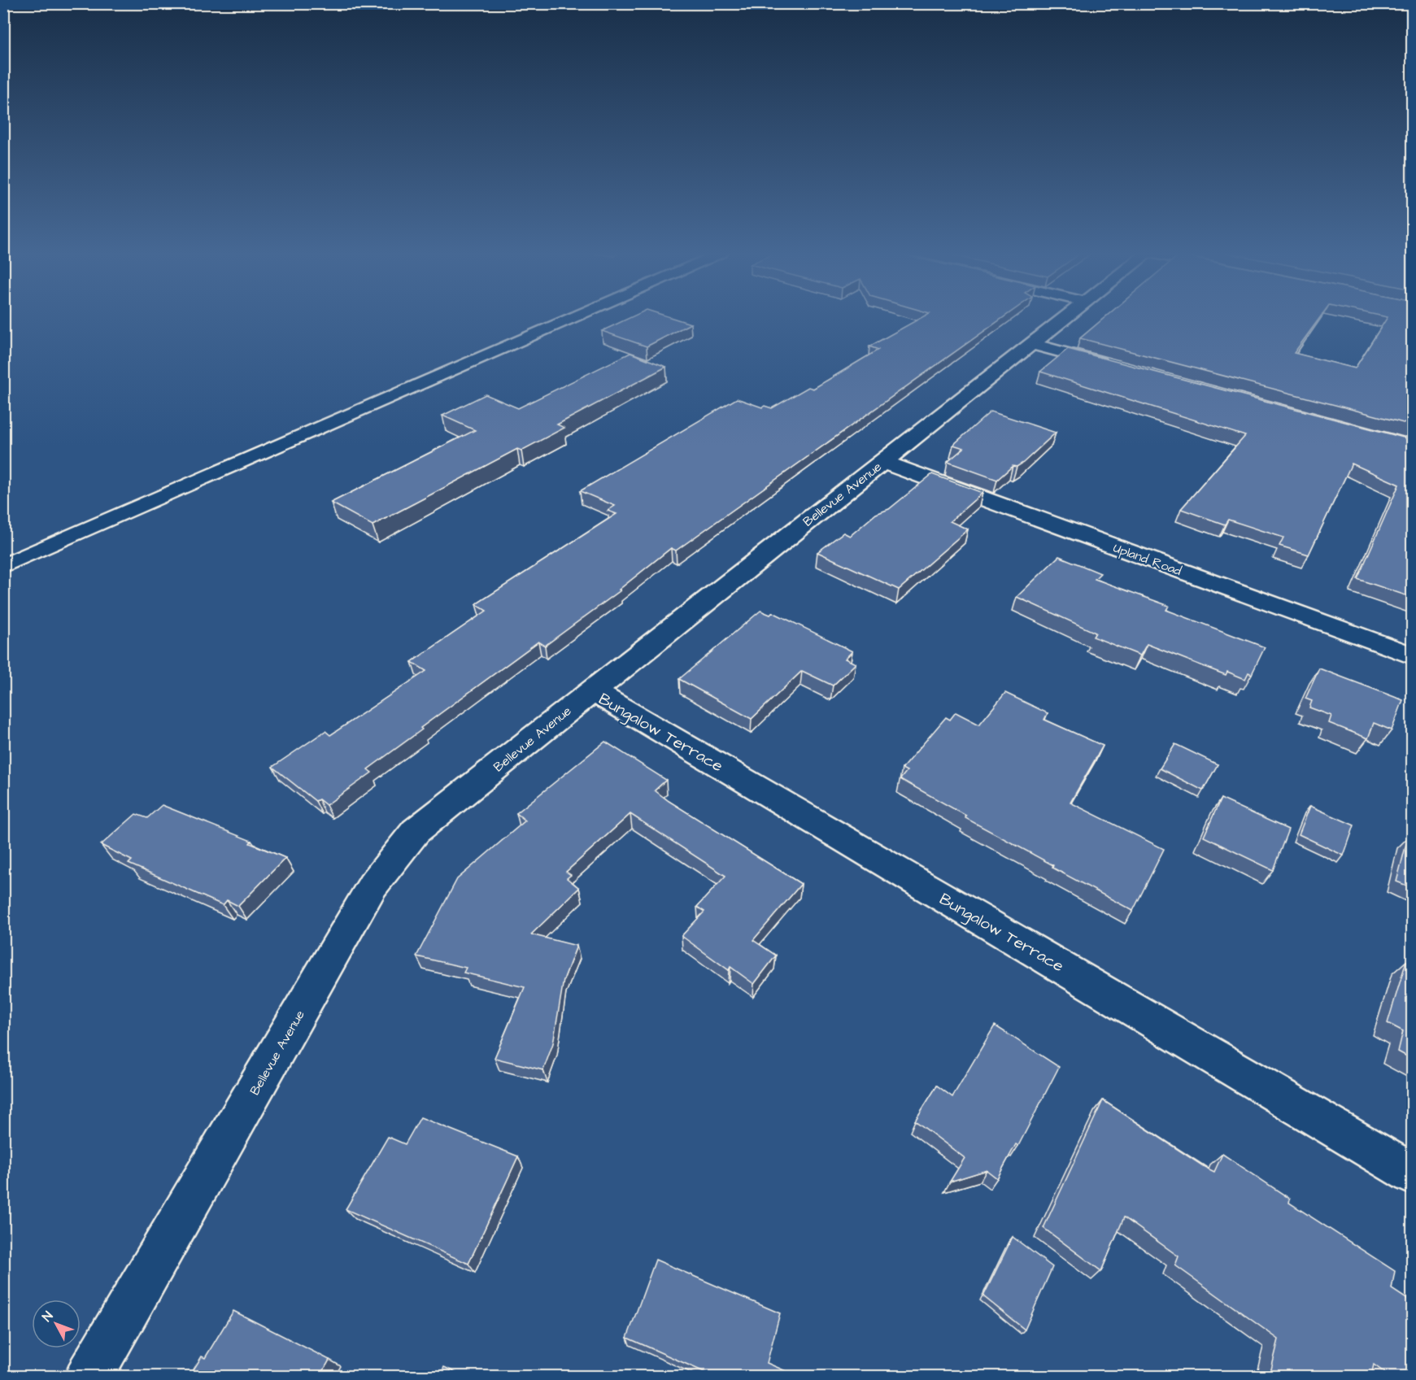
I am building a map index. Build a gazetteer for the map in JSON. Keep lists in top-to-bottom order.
{
  "streets": {
    "street": ["Bellevue Avenue", "Upland Road", "Bungalow Terrace"]
  },
  "crossings": [
    ["Bellevue Avenue", "Upland Road"],
    ["Bellevue Avenue", "Bungalow Terrace"]
  ],
  "north": "top left"
}
